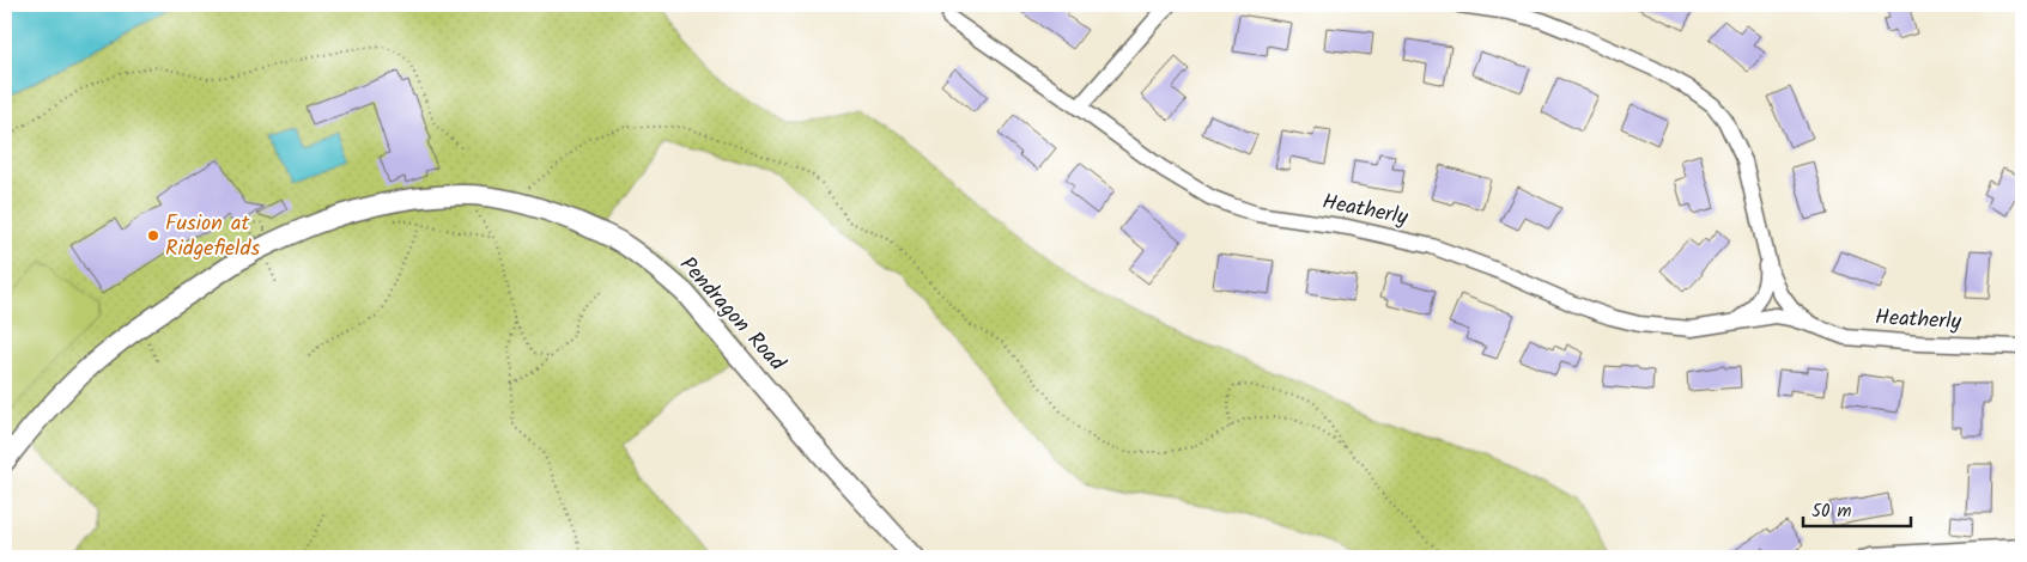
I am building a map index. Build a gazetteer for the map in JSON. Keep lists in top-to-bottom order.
{
  "streets": {
    "street": ["Heatherly", "Pendragon Road"]
  },
  "places": ["Fusion at Ridgefields"],
  "scale_bar": "50 m"
}
